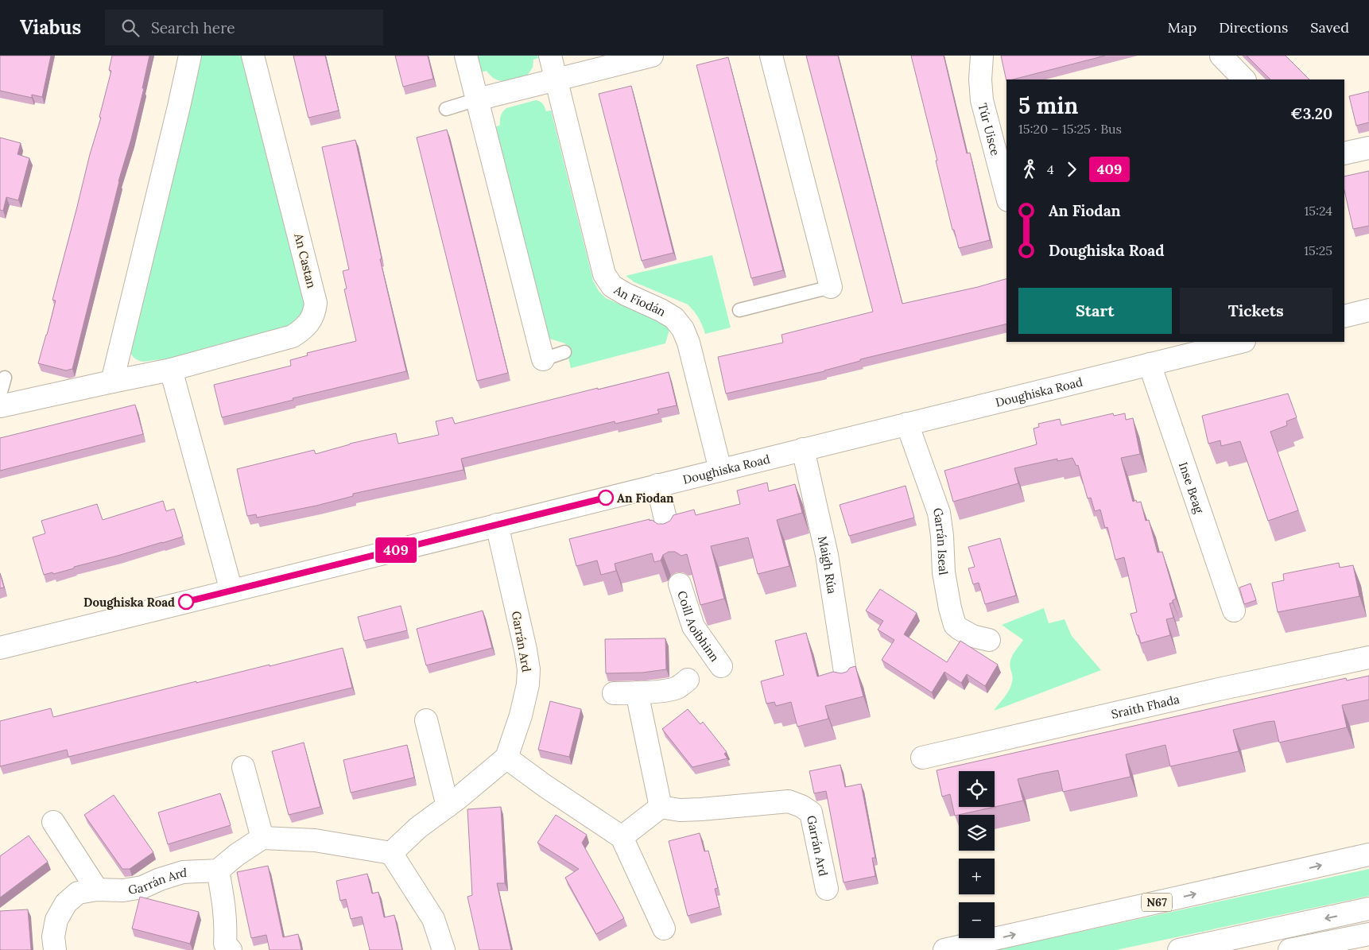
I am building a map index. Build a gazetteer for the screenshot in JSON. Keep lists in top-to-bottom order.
{
  "streets": {
    "main road": [
      "Túr Uisce",
      "An Castan",
      "An Fiodán",
      "Doughiska Road",
      "Inse Beag",
      "Garrán Iseal",
      "Maigh Rúa",
      "Coill Aoibhinn",
      "Garrán Ard",
      "Sraith Fhada",
      "N67"
    ]
  },
  "crossings": [
    ["An Fiodán", "Doughiska Road"],
    ["Doughiska Road", "Inse Beag"],
    ["Doughiska Road", "Garrán Iseal"],
    ["Doughiska Road", "Maigh Rúa"],
    ["Doughiska Road", "Garrán Ard"]
  ],
  "places": ["An Fiodan", "Doughiska Road"],
  "lines": ["bus line 409"],
  "page": {
    "header": "Viabus",
    "search": "Search here",
    "nav": ["Map", "Directions", "Saved"],
    "on_map": "409",
    "heading": ["5 min", "15:20 – 15:25 · Bus", "€3.20"],
    "legs": ["4", "409"],
    "list": [
      {
        "name": "An Fiodan",
        "value": "15:24"
      },
      {
        "name": "Doughiska Road",
        "value": "15:25"
      }
    ],
    "buttons": ["Start", "Tickets"],
    "map_buttons": ["+", "−"]
  }
}
